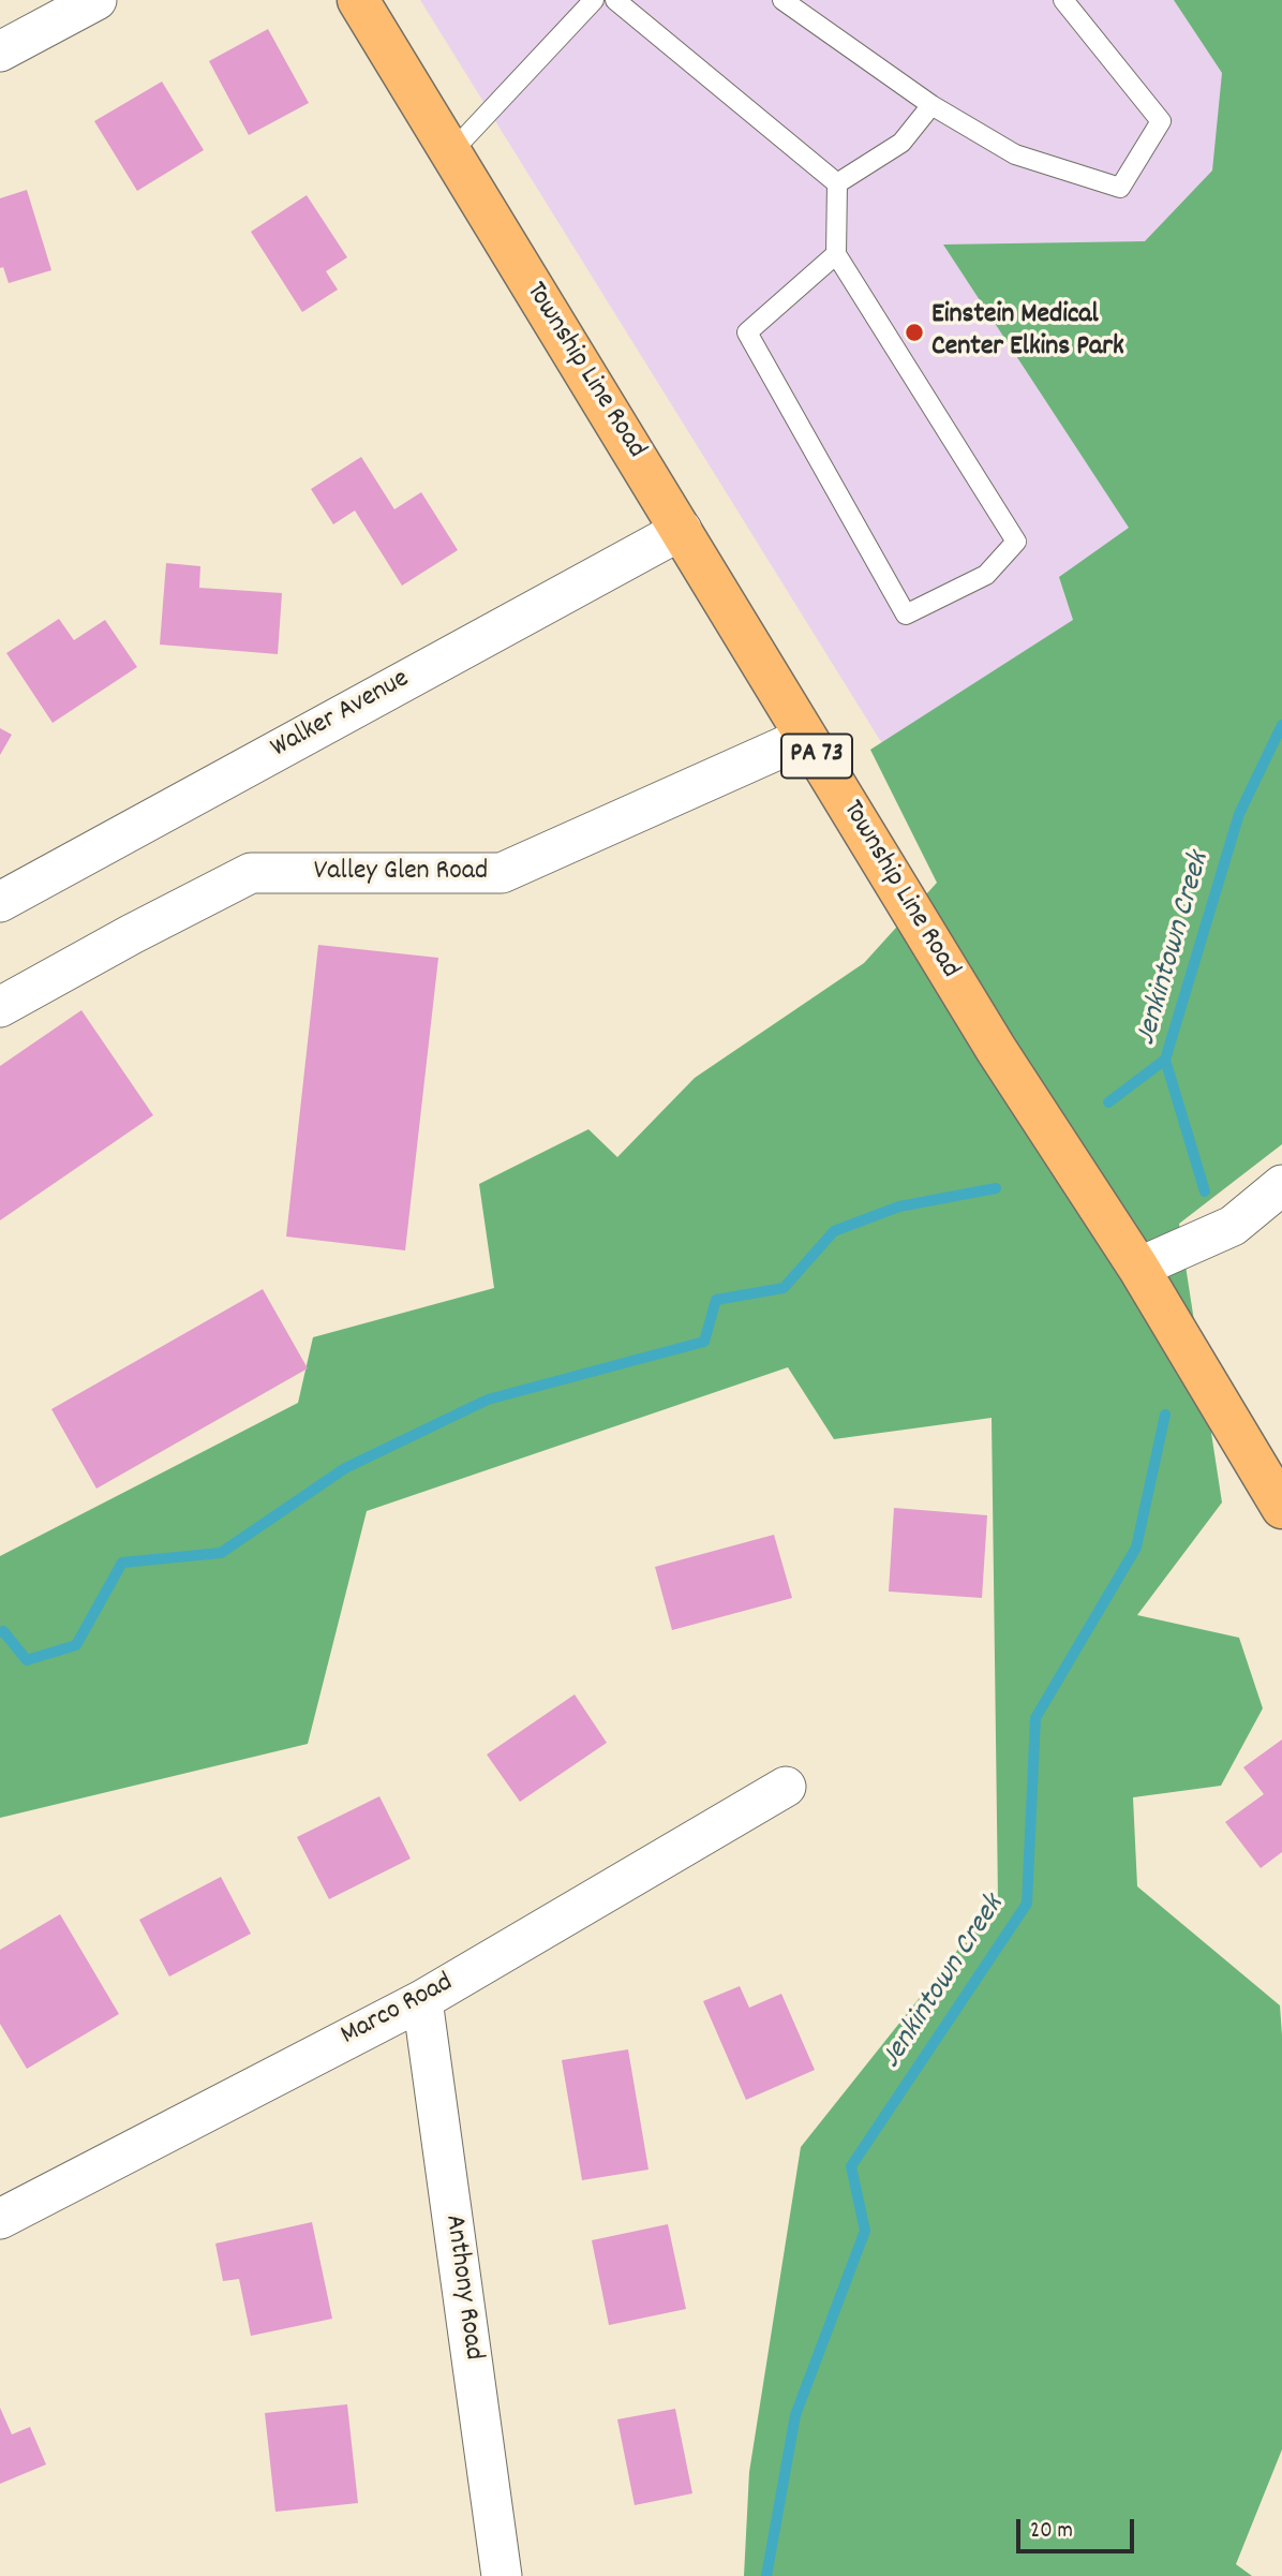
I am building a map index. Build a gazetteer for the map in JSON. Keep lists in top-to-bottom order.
{
  "streets": {
    "main road": ["Township Line Road", "PA 73"],
    "street": [
      "Walker Avenue",
      "Valley Glen Road",
      "Marco Road",
      "Anthony Road"
    ]
  },
  "crossings": [
    ["Township Line Road", "Walker Avenue"],
    ["Township Line Road", "Valley Glen Road"],
    ["Marco Road", "Anthony Road"]
  ],
  "water": ["Jenkintown Creek"],
  "places": ["Einstein Medical Center Elkins Park"],
  "scale_bar": "20 m"
}
